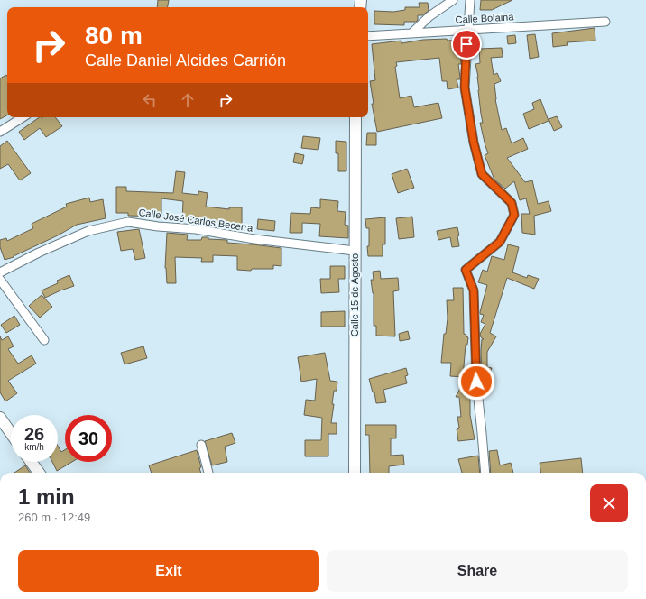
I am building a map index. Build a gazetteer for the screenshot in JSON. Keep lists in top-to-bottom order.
{
  "streets": {
    "street": ["Calle Bolaina", "Calle José Carlos Becerra", "Calle 15 de Agosto"]
  },
  "crossings": [
    ["Calle José Carlos Becerra", "Calle 15 de Agosto"]
  ],
  "page": {
    "turn": ["80 m", "Calle Daniel Alcides Carrión"],
    "speed": "26 km/h",
    "limit": "30",
    "heading": ["1 min", "260 m · 12:49"],
    "buttons": ["Exit", "Share"]
  }
}
